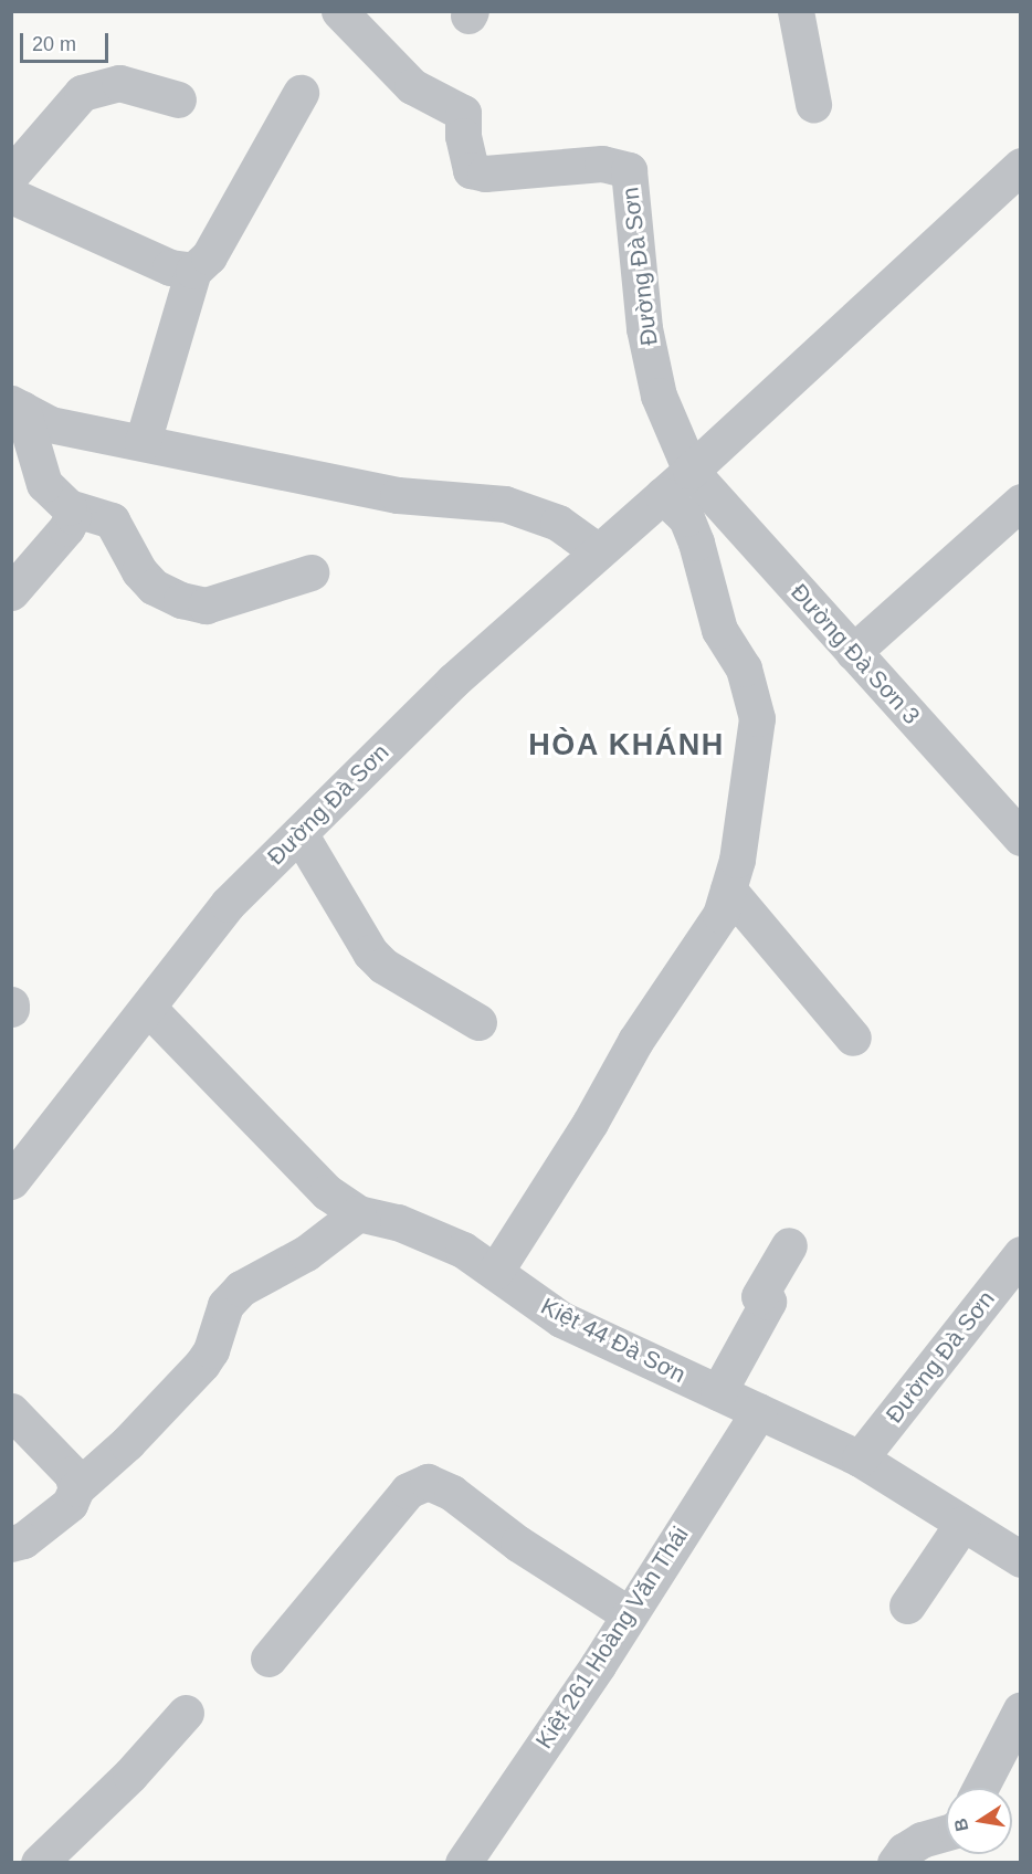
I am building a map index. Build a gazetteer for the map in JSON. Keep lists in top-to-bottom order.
{
  "streets": {
    "street": [
      "Đường Đà Sơn",
      "Đường Đà Sơn 3",
      "Kiệt 44 Đà Sơn",
      "Kiệt 261 Hoàng Văn Thái"
    ]
  },
  "crossings": [
    ["Đường Đà Sơn", "Đường Đà Sơn 3"],
    ["Đường Đà Sơn", "Kiệt 44 Đà Sơn"],
    ["Kiệt 44 Đà Sơn", "Kiệt 261 Hoàng Văn Thái"]
  ],
  "districts": ["HÒA KHÁNH"],
  "scale_bar": "20 m",
  "north": "left"
}
